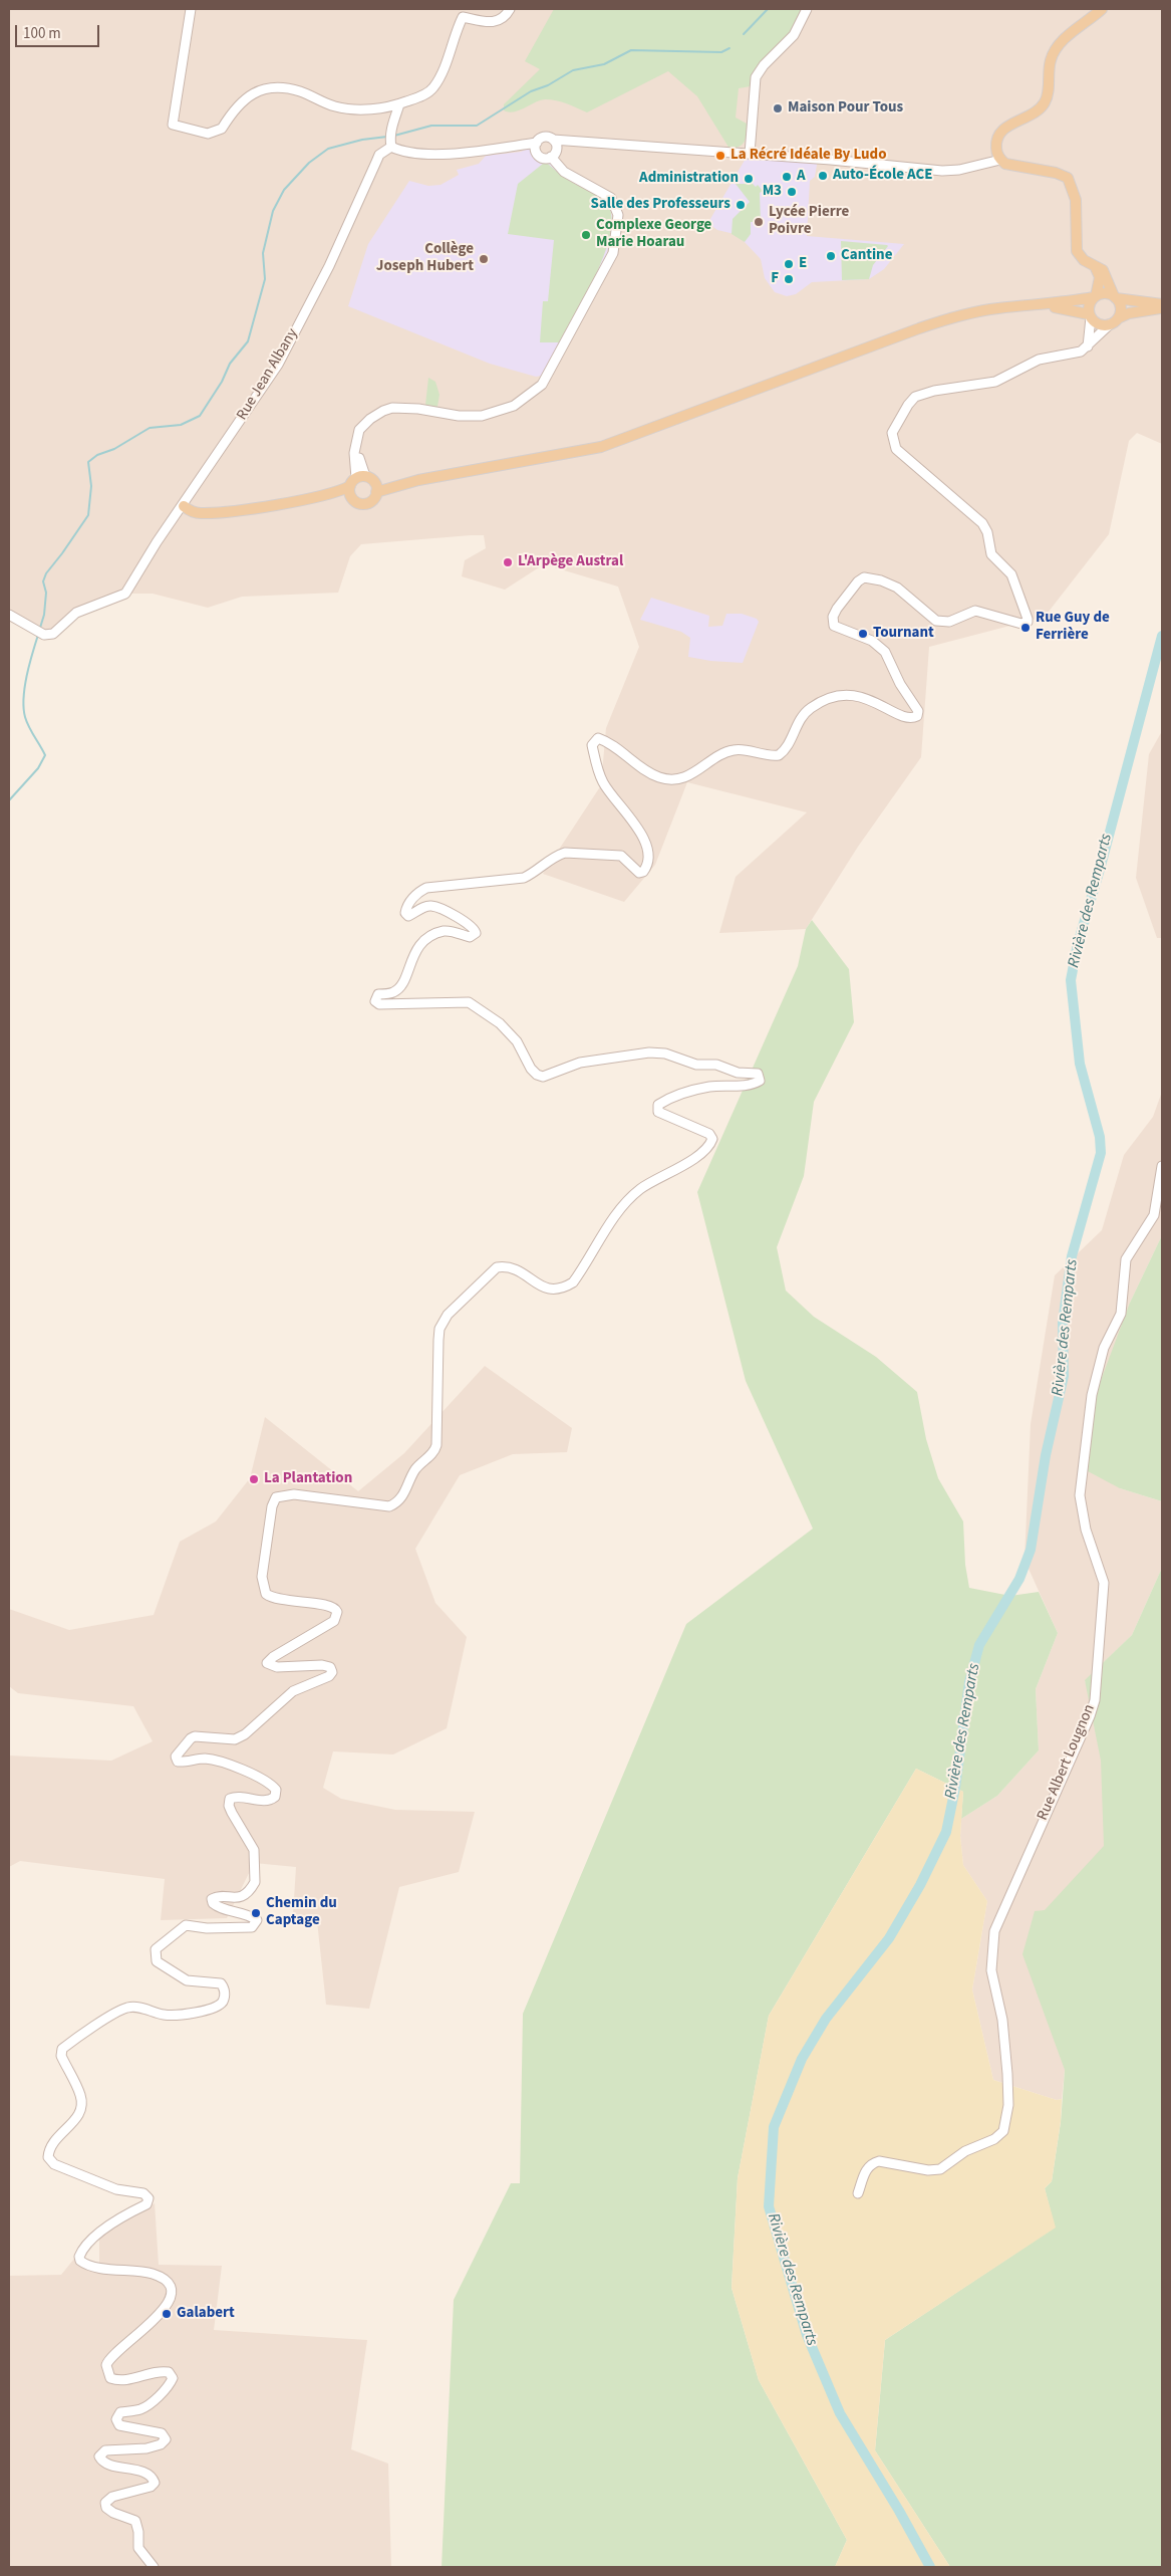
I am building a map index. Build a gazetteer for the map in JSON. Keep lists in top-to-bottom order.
{
  "streets": {
    "street": ["Rue Jean Albany", "Rue Albert Lougnon"]
  },
  "water": ["Rivière des Remparts"],
  "places": [
    "Maison Pour Tous",
    "La Récré Idéale By Ludo",
    "Auto-École ACE",
    "A",
    "Administration",
    "M3",
    "Salle des Professeurs",
    "Lycée Pierre Poivre",
    "Complexe George Marie Hoarau",
    "Cantine",
    "Collège Joseph Hubert",
    "E",
    "F",
    "L'Arpège Austral",
    "Rue Guy de Ferrière",
    "Tournant",
    "La Plantation",
    "Chemin du Captage",
    "Galabert"
  ],
  "scale_bar": "100 m"
}
